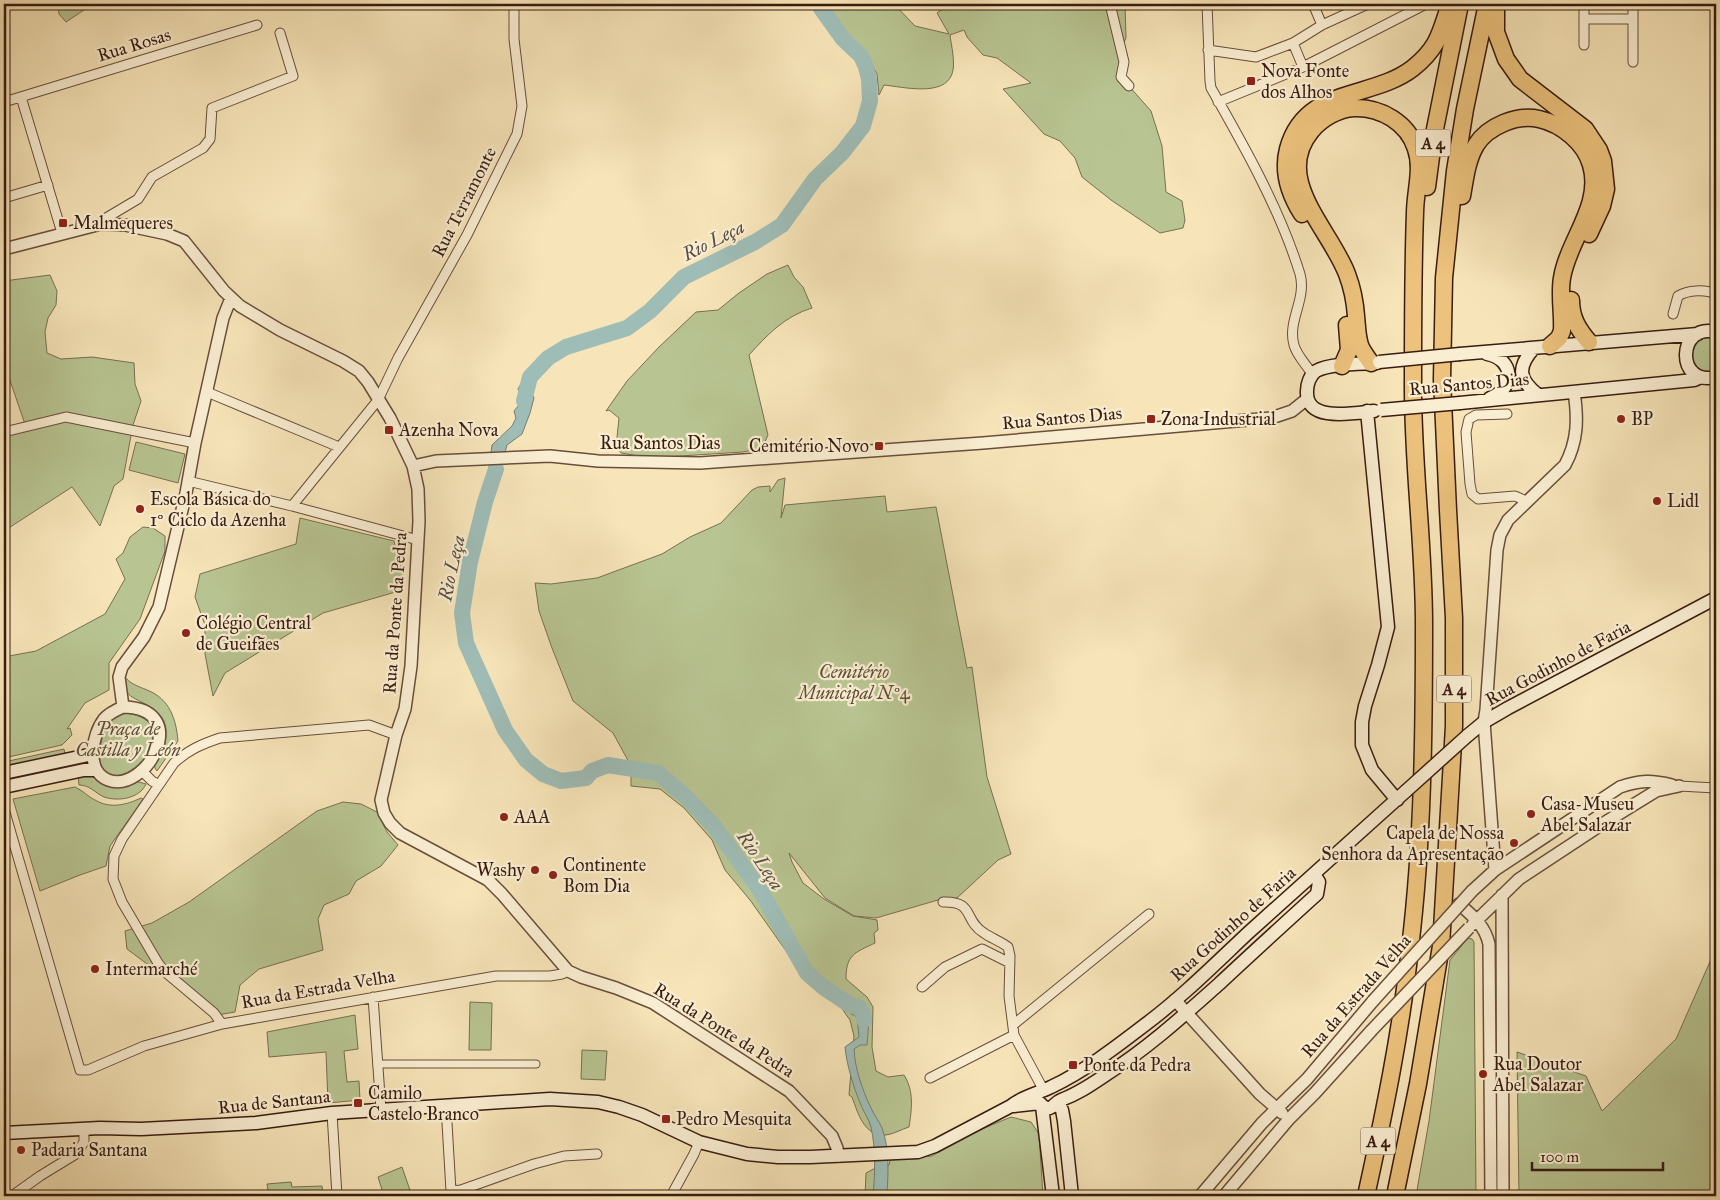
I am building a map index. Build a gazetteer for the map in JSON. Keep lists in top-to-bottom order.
{
  "streets": {
    "highway": ["A 4"],
    "main road": ["Rua Santos Dias", "Rua Godinho de Faria", "Rua de Santana"],
    "street": [
      "Rua Rosas",
      "Rua Terramonte",
      "Rua da Ponte da Pedra",
      "Rua da Estrada Velha"
    ]
  },
  "crossings": [
    ["Rua Terramonte", "Rua da Ponte da Pedra"],
    ["Rua Santos Dias", "Rua da Ponte da Pedra"],
    ["Rua da Ponte da Pedra", "Rua Godinho de Faria"],
    ["Rua da Ponte da Pedra", "Rua da Estrada Velha"],
    ["Rua da Ponte da Pedra", "Rua de Santana"],
    ["Rua Godinho de Faria", "Rua de Santana"]
  ],
  "water": ["Rio Leça"],
  "parks": ["Cemitério Municipal Nº4", "Praça de Castilla y León"],
  "places": {
    "transit": [
      "Nova Fonte dos Alhos",
      "Malmequeres",
      "Zona Industrial",
      "Azenha Nova",
      "Cemitério Novo",
      "Ponte da Pedra",
      "Camilo Castelo Branco",
      "Pedro Mesquita"
    ],
    "other": [
      "BP",
      "Lidl",
      "Escola Básica do 1º Ciclo da Azenha",
      "Colégio Central de Gueifães",
      "Casa-Museu Abel Salazar",
      "AAA",
      "Capela de Nossa Senhora da Apresentação",
      "Washy",
      "Continente Bom Dia",
      "Intermarché",
      "Rua Doutor Abel Salazar",
      "Padaria Santana"
    ]
  },
  "scale_bar": "100 m"
}
